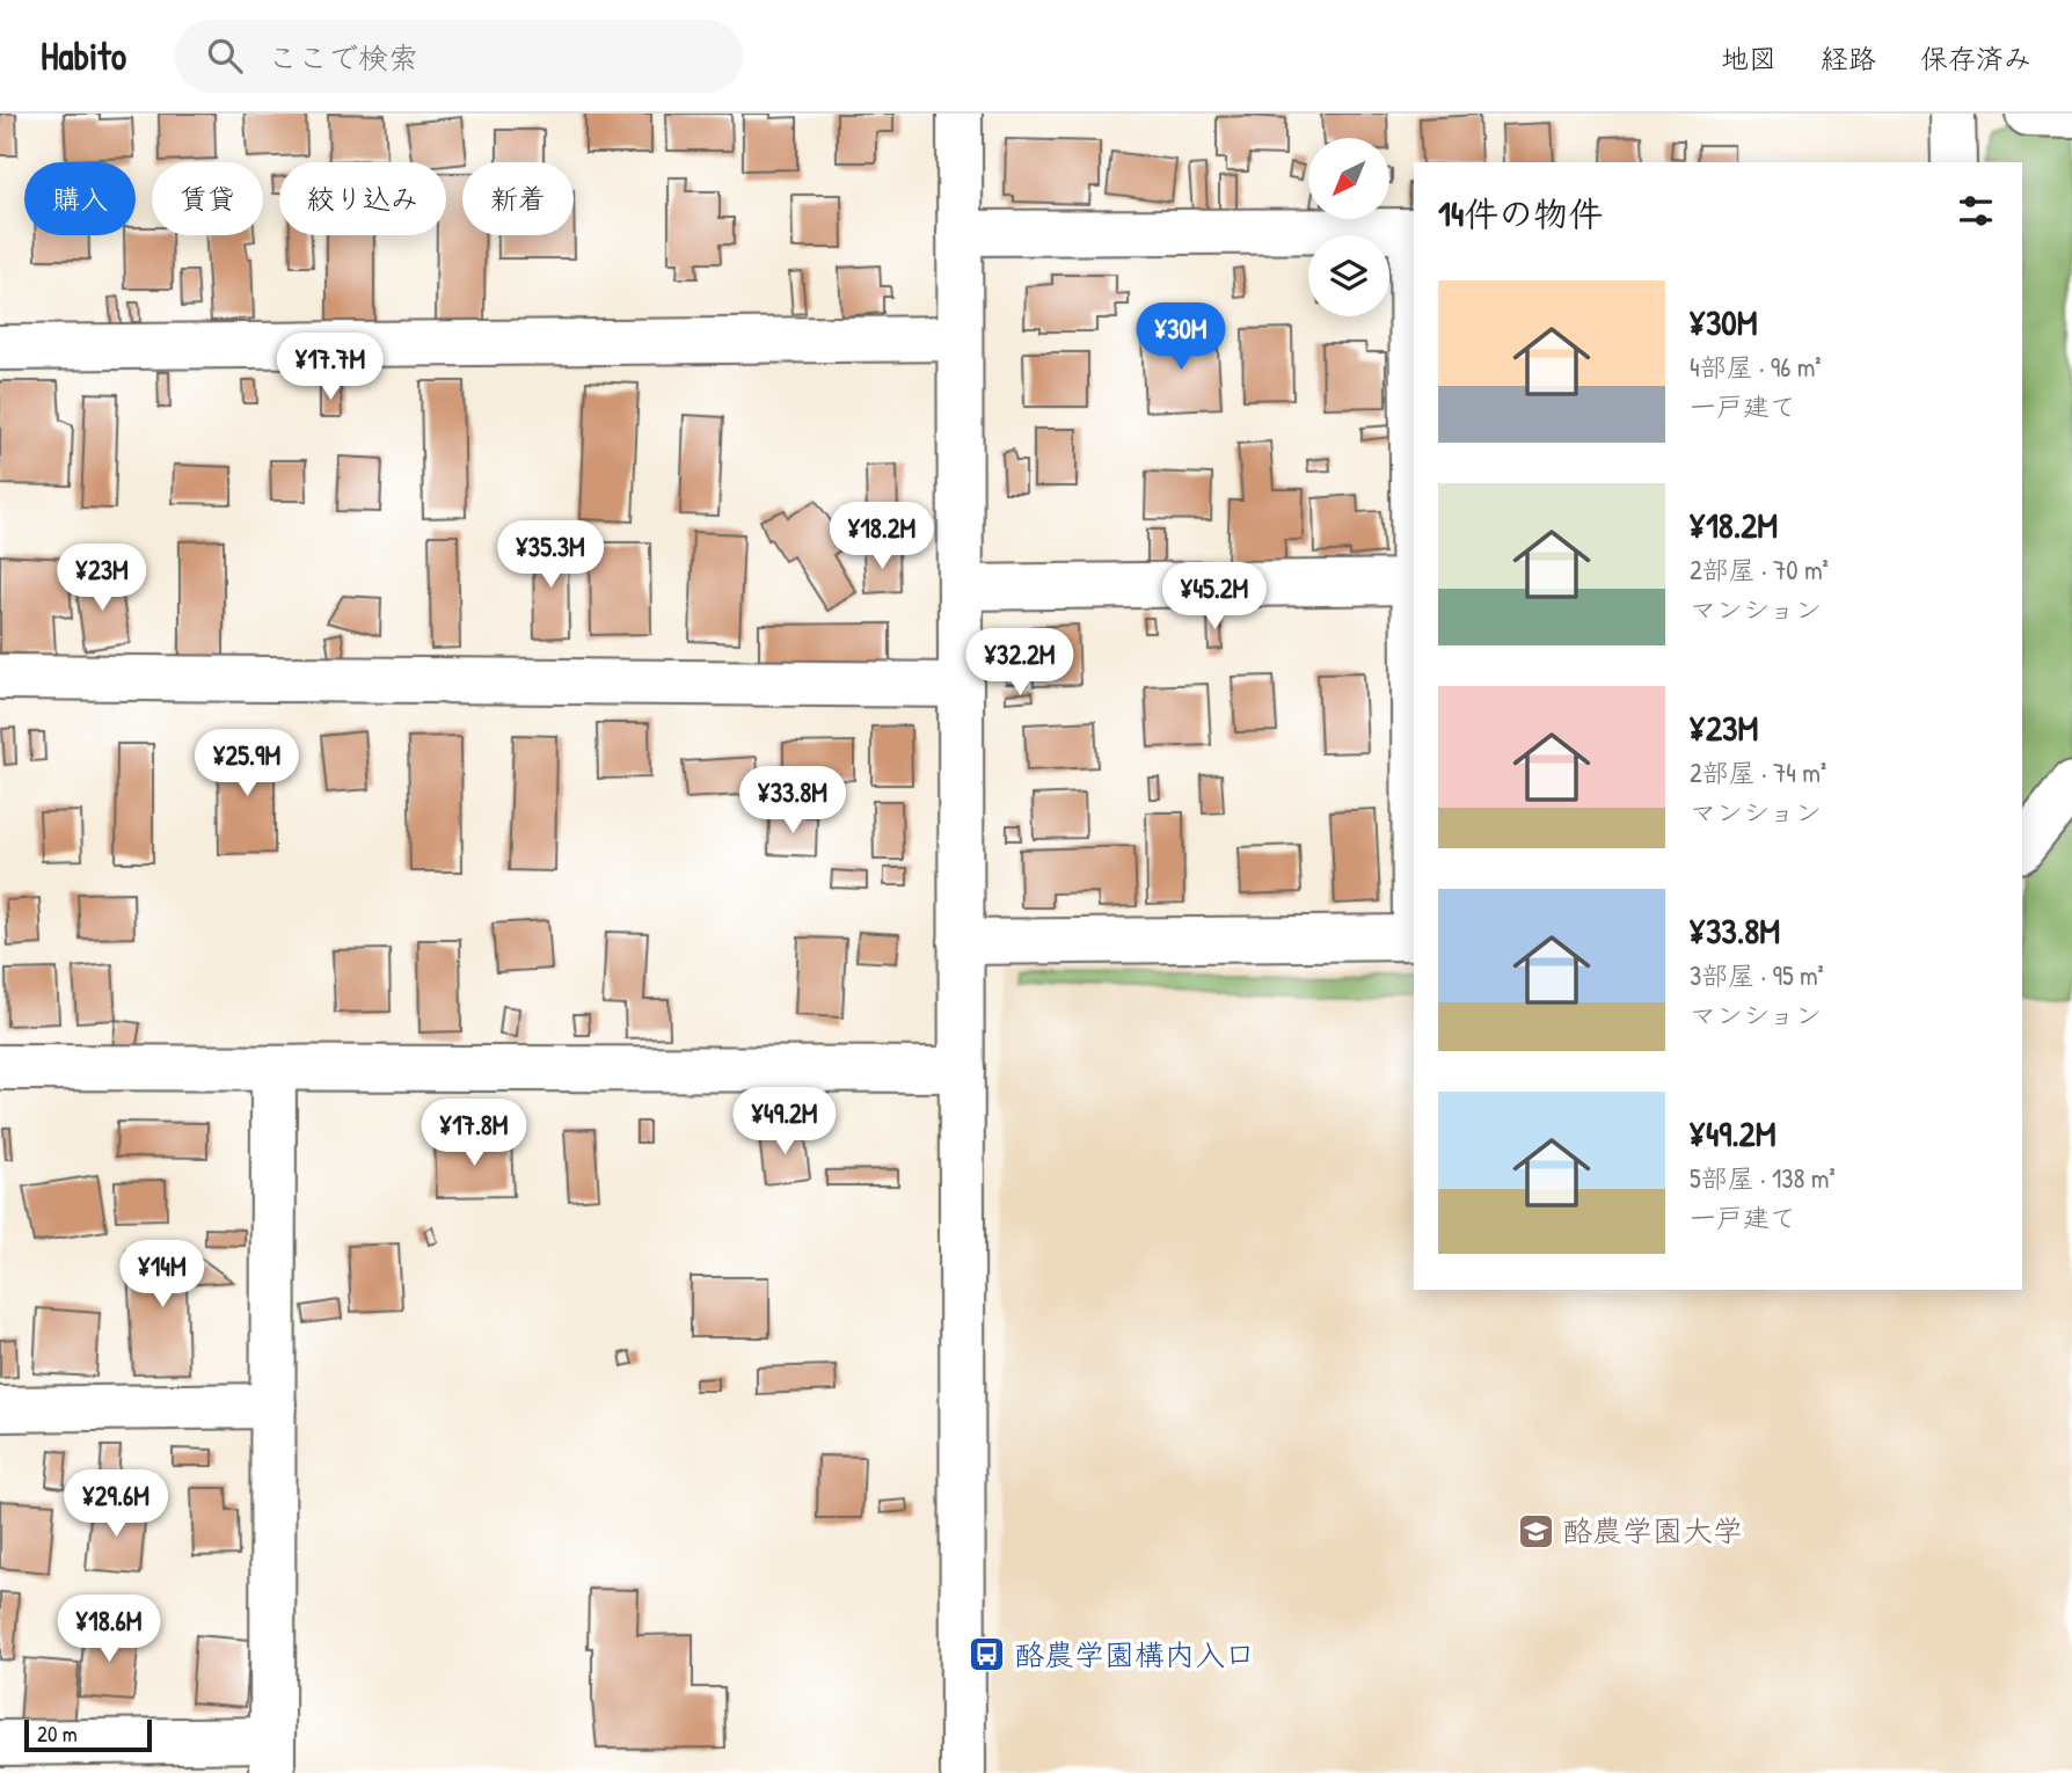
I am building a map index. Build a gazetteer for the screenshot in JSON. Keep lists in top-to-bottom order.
{
  "places": {
    "school or university": ["酪農学園大学"],
    "bus stop": ["酪農学園構内入口"]
  },
  "scale_bar": "20 m",
  "north": "bottom left",
  "page": {
    "header": "Habito",
    "search": "ここで検索",
    "nav": ["地図", "経路", "保存済み"],
    "chip": [
      "購入",
      "賃貸",
      "絞り込み",
      "新着"
    ],
    "heading": "14件の物件",
    "list": [
      {
        "name": "¥30M",
        "note": "4部屋 · 96 m² · 一戸建て"
      },
      {
        "name": "¥18.2M",
        "note": "2部屋 · 70 m² · マンション"
      },
      {
        "name": "¥23M",
        "note": "2部屋 · 74 m² · マンション"
      },
      {
        "name": "¥33.8M",
        "note": "3部屋 · 95 m² · マンション"
      },
      {
        "name": "¥49.2M",
        "note": "5部屋 · 138 m² · 一戸建て"
      }
    ],
    "price": [
      "¥30M",
      "¥17.7M",
      "¥18.2M",
      "¥35.3M",
      "¥23M",
      "¥45.2M",
      "¥32.2M",
      "¥25.9M",
      "¥33.8M",
      "¥49.2M",
      "¥17.8M",
      "¥14M",
      "¥29.6M",
      "¥18.6M"
    ],
    "scale": "20 m"
  }
}
